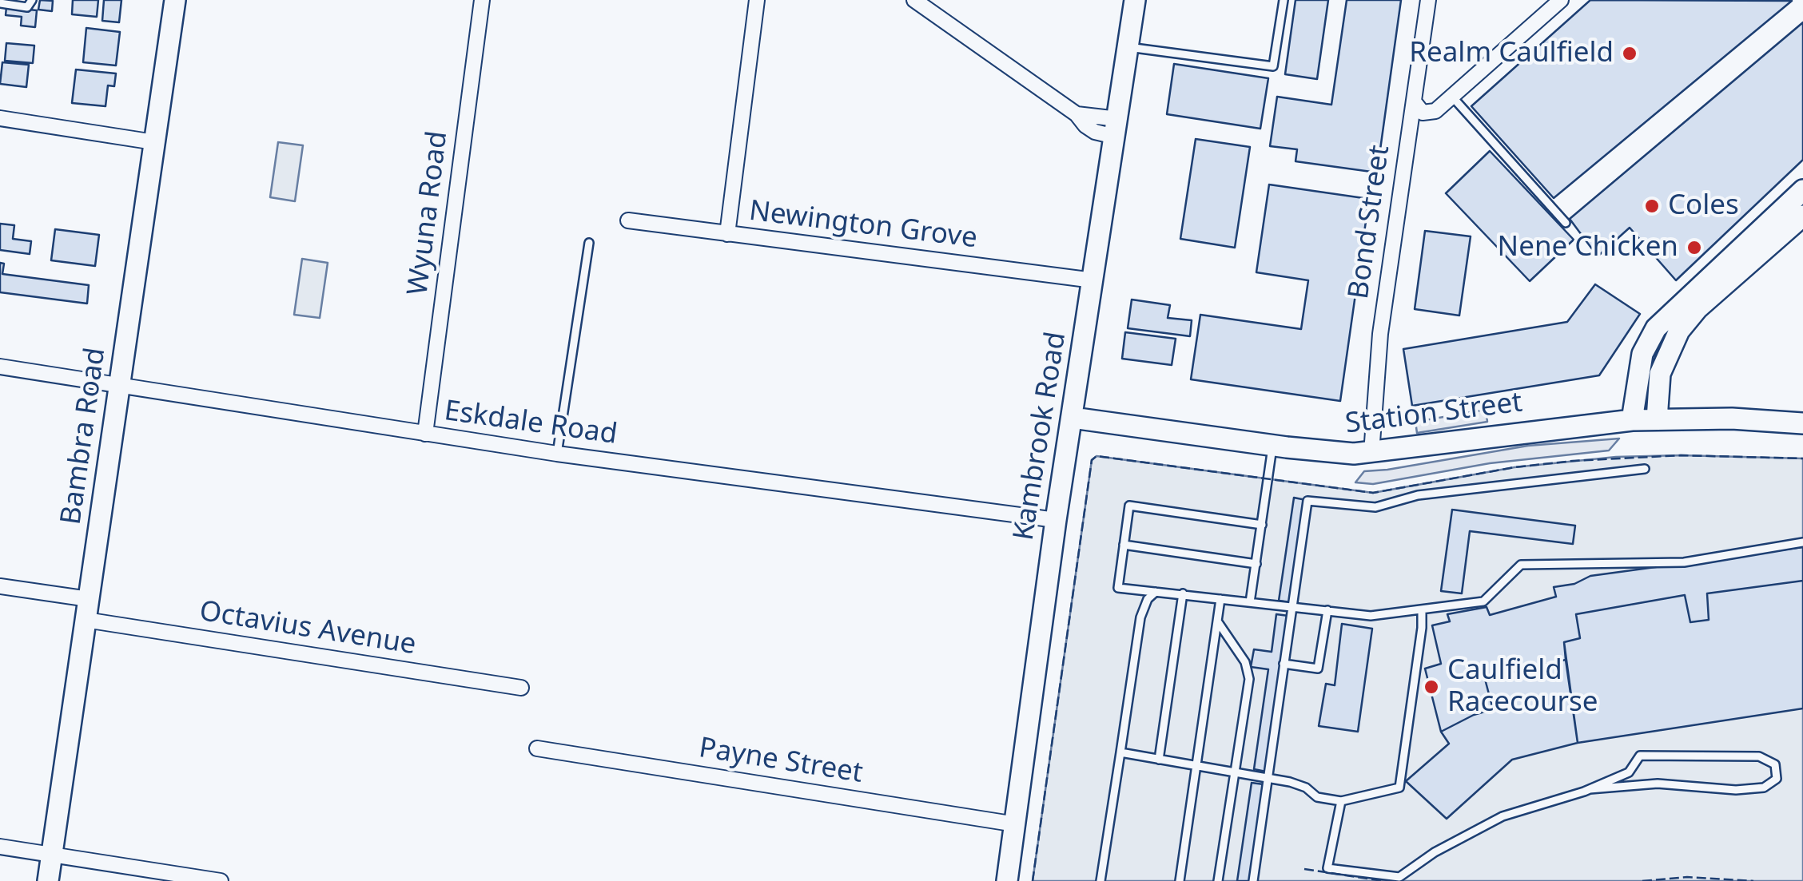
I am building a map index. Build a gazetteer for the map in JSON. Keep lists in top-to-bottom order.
{
  "streets": {
    "street": [
      "Wyuna Road",
      "Bond Street",
      "Newington Grove",
      "Station Street",
      "Eskdale Road",
      "Bambra Road",
      "Kambrook Road",
      "Octavius Avenue",
      "Payne Street"
    ]
  },
  "crossings": [
    ["Wyuna Road", "Eskdale Road"],
    ["Bond Street", "Station Street"],
    ["Newington Grove", "Kambrook Road"],
    ["Station Street", "Kambrook Road"],
    ["Eskdale Road", "Bambra Road"],
    ["Eskdale Road", "Kambrook Road"],
    ["Bambra Road", "Octavius Avenue"],
    ["Kambrook Road", "Payne Street"]
  ],
  "places": [
    "Realm Caulfield",
    "Coles",
    "Nene Chicken",
    "Caulfield Racecourse"
  ]
}
